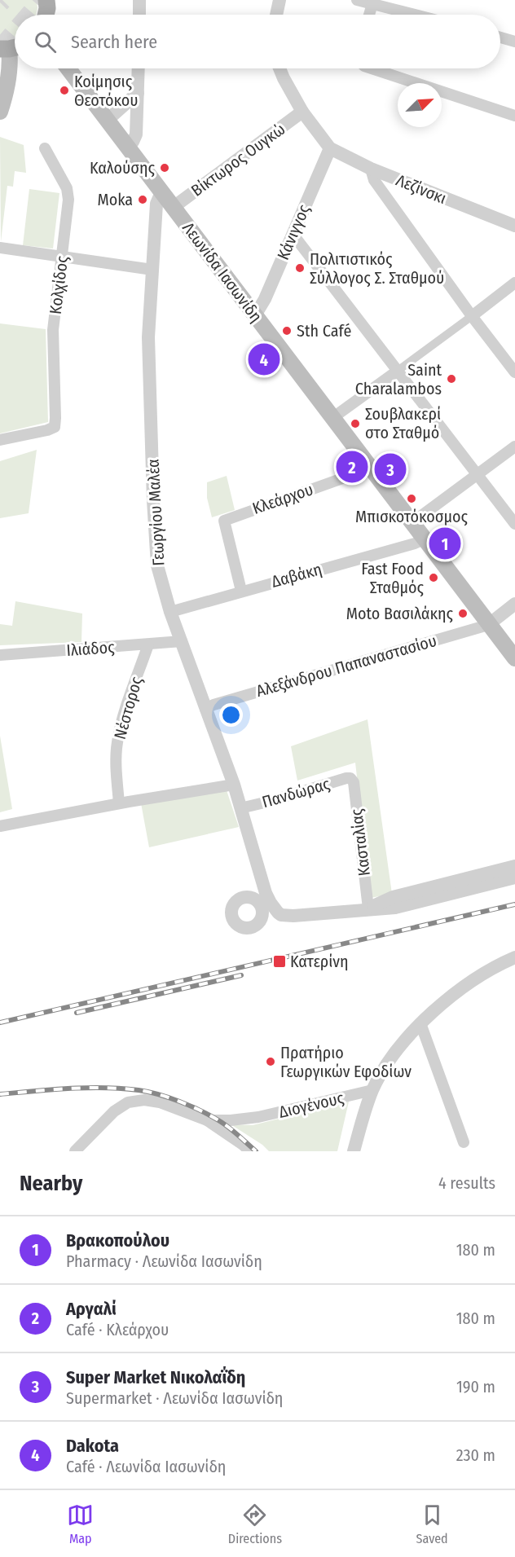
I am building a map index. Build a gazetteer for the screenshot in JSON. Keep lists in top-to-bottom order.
{
  "streets": {
    "main road": ["Λεωνίδα Ιασωνίδη"],
    "street": [
      "Βίκτωρος Ουγκώ",
      "Λεζίνσκι",
      "Κάνιγγος",
      "Κολχίδος",
      "Κλεάρχου",
      "Γεωργίου Μαλέα",
      "Δαβάκη",
      "Ιλιάδος",
      "Αλεξάνδρου Παπαναστασίου",
      "Νέστορος",
      "Πανδώρας",
      "Κασταλίας",
      "Διογένους"
    ]
  },
  "crossings": [
    ["Βίκτωρος Ουγκώ", "Λεωνίδα Ιασωνίδη"],
    ["Βίκτωρος Ουγκώ", "Γεωργίου Μαλέα"],
    ["Λεζίνσκι", "Κάνιγγος"],
    ["Κάνιγγος", "Λεωνίδα Ιασωνίδη"],
    ["Λεωνίδα Ιασωνίδη", "Κλεάρχου"],
    ["Λεωνίδα Ιασωνίδη", "Γεωργίου Μαλέα"],
    ["Λεωνίδα Ιασωνίδη", "Δαβάκη"],
    ["Λεωνίδα Ιασωνίδη", "Αλεξάνδρου Παπαναστασίου"],
    ["Κλεάρχου", "Δαβάκη"],
    ["Γεωργίου Μαλέα", "Δαβάκη"],
    ["Γεωργίου Μαλέα", "Ιλιάδος"],
    ["Γεωργίου Μαλέα", "Αλεξάνδρου Παπαναστασίου"],
    ["Γεωργίου Μαλέα", "Πανδώρας"],
    ["Ιλιάδος", "Νέστορος"],
    ["Πανδώρας", "Κασταλίας"]
  ],
  "places": {
    "other": [
      "Κοίμησις Θεοτόκου",
      "Καλούσης",
      "Moka",
      "Πολιτιστικός Σύλλογος Σ. Σταθμού",
      "Sth Café",
      "Saint Charalambos",
      "Σουβλακερί στο Σταθμό",
      "Μπισκοτόκοσμος",
      "Fast Food Σταθμός",
      "Moto Bασιλάκης",
      "Πρατήριο Γεωργικών Εφοδίων"
    ],
    "transit": ["Κατερίνη"]
  },
  "north": "top right",
  "page": {
    "search": "Search here",
    "pins": [
      "4",
      "2",
      "3",
      "1"
    ],
    "heading": ["Nearby", "4 results"],
    "list": [
      {
        "mark": "1",
        "name": "Βρακοπούλου",
        "note": "Pharmacy · Λεωνίδα Ιασωνίδη",
        "value": "180 m"
      },
      {
        "mark": "2",
        "name": "Αργαλί",
        "note": "Café · Κλεάρχου",
        "value": "180 m"
      },
      {
        "mark": "3",
        "name": "Super Market Νικολαΐδη",
        "note": "Supermarket · Λεωνίδα Ιασωνίδη",
        "value": "190 m"
      },
      {
        "mark": "4",
        "name": "Dakota",
        "note": "Café · Λεωνίδα Ιασωνίδη",
        "value": "230 m"
      }
    ],
    "nav": ["Map", "Directions", "Saved"]
  }
}
